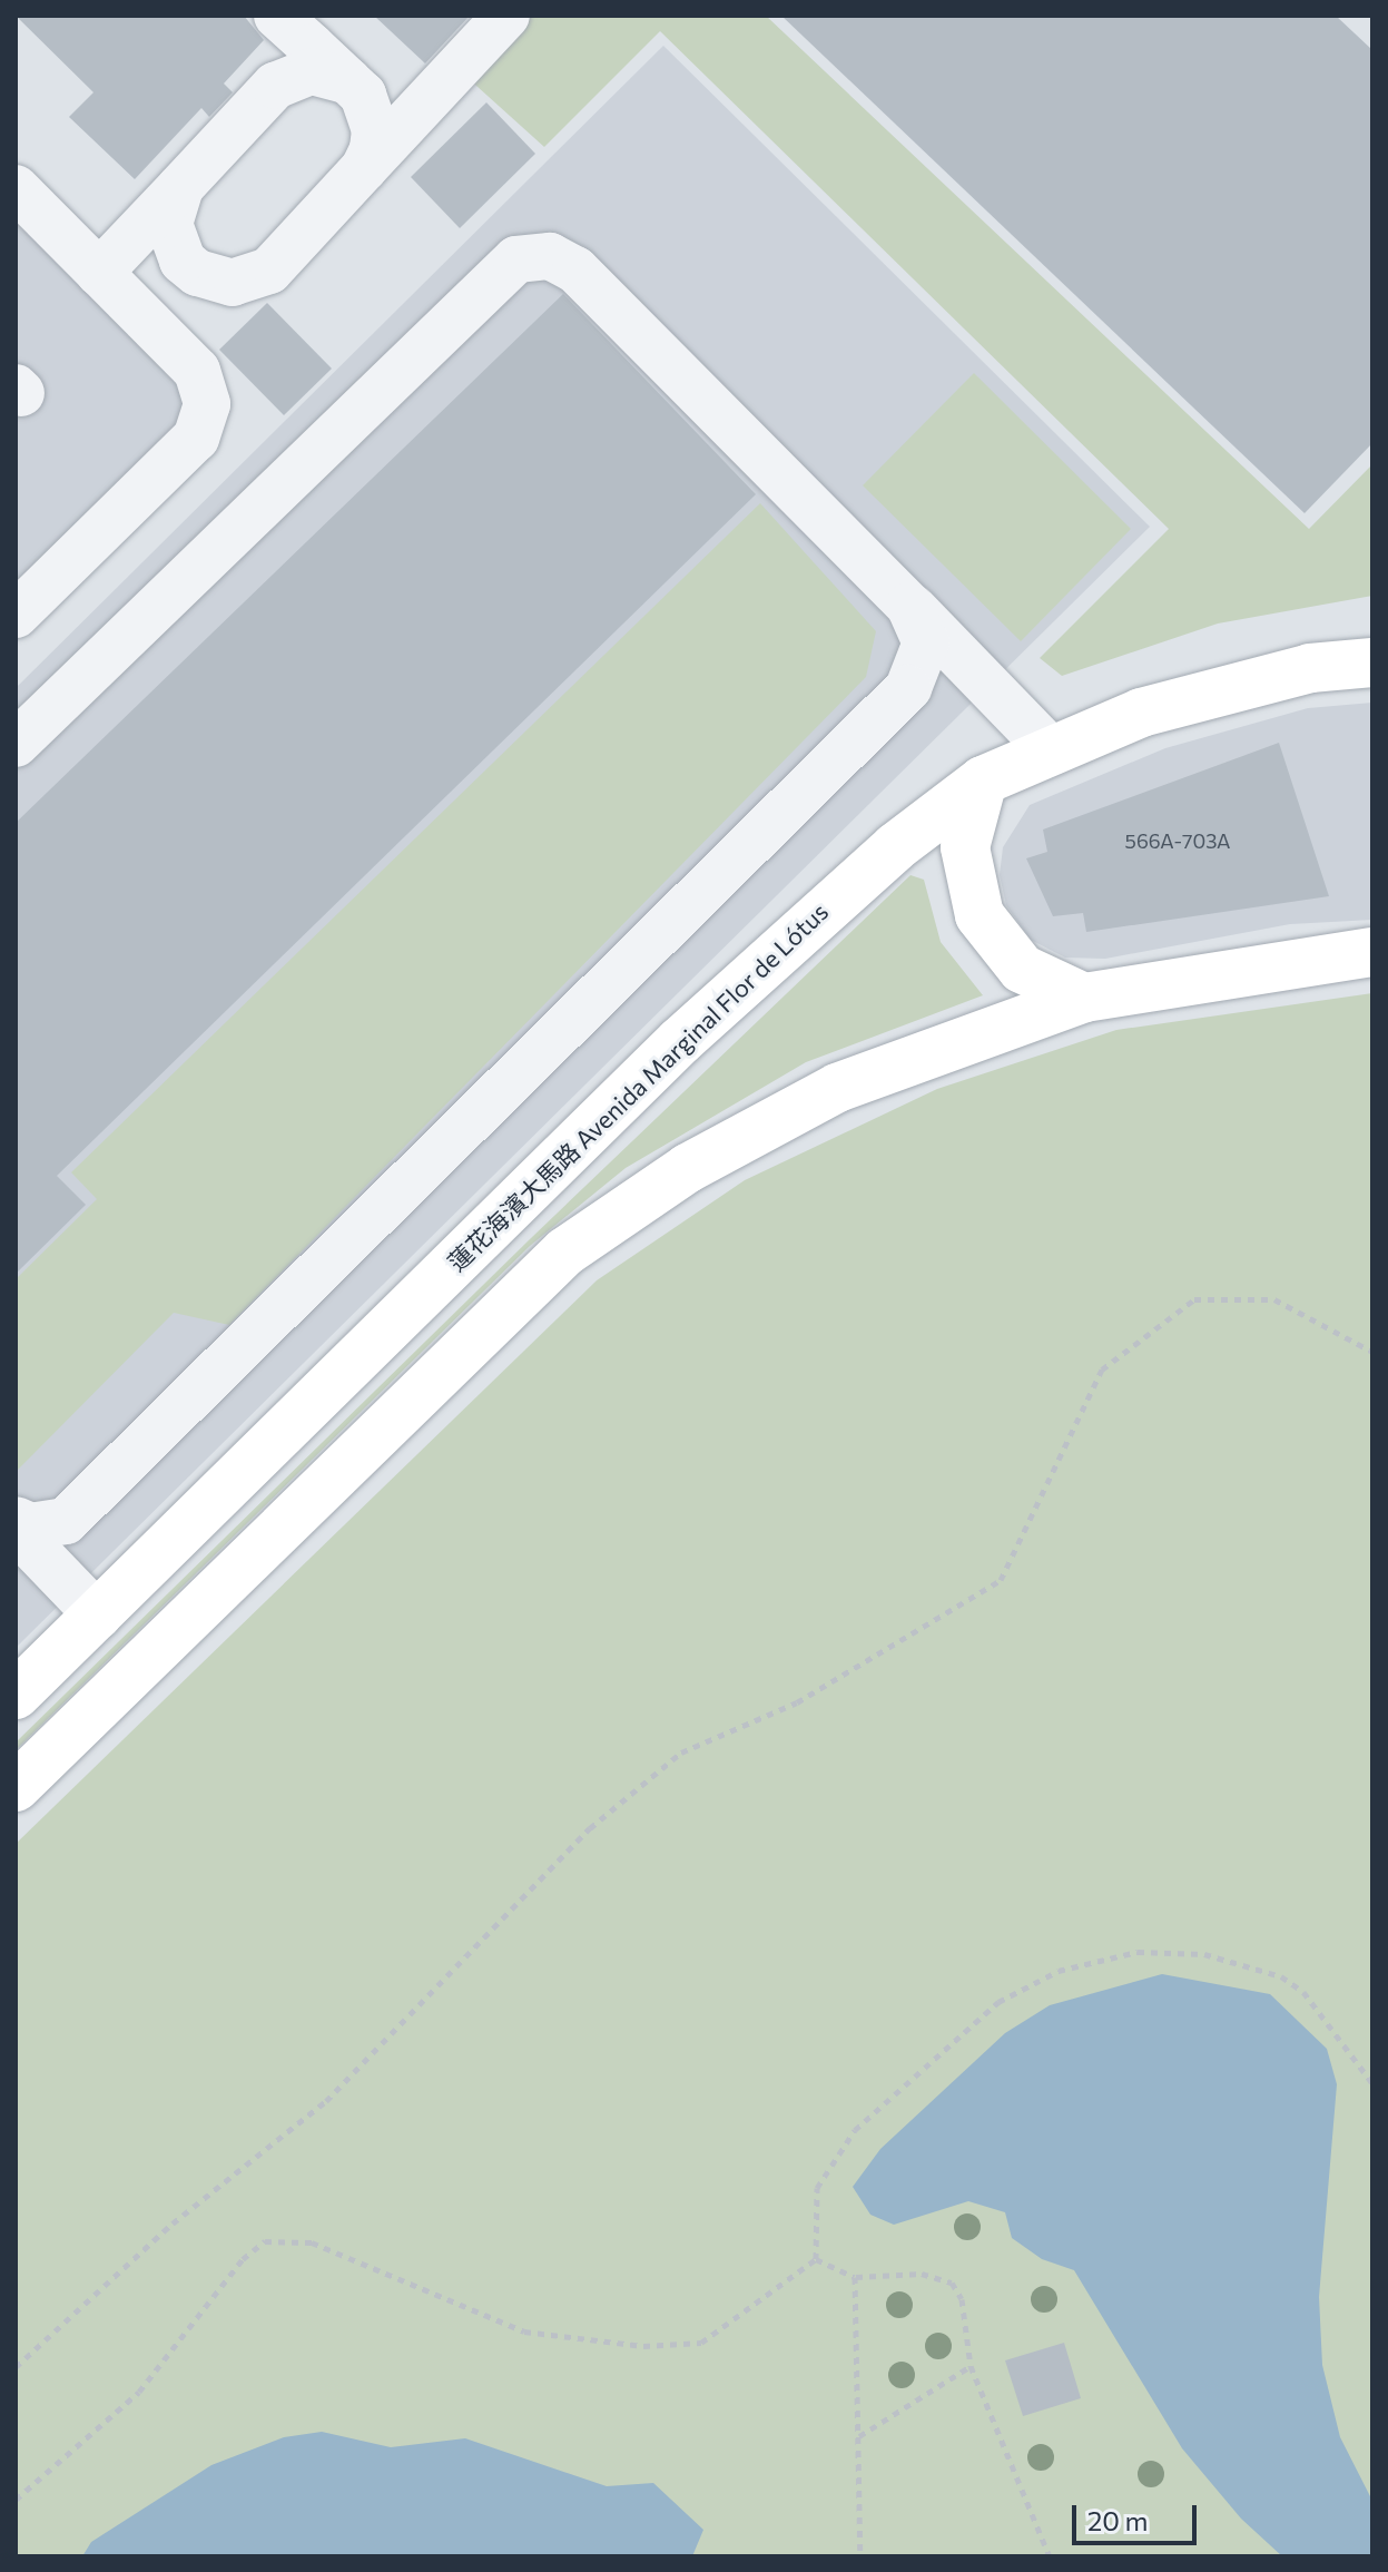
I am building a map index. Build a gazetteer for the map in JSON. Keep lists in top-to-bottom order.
{
  "streets": {
    "main road": ["蓮花海濱大馬路 Avenida Marginal Flor de Lótus"]
  },
  "house_numbers": ["566A-703A"],
  "scale_bar": "20 m"
}
